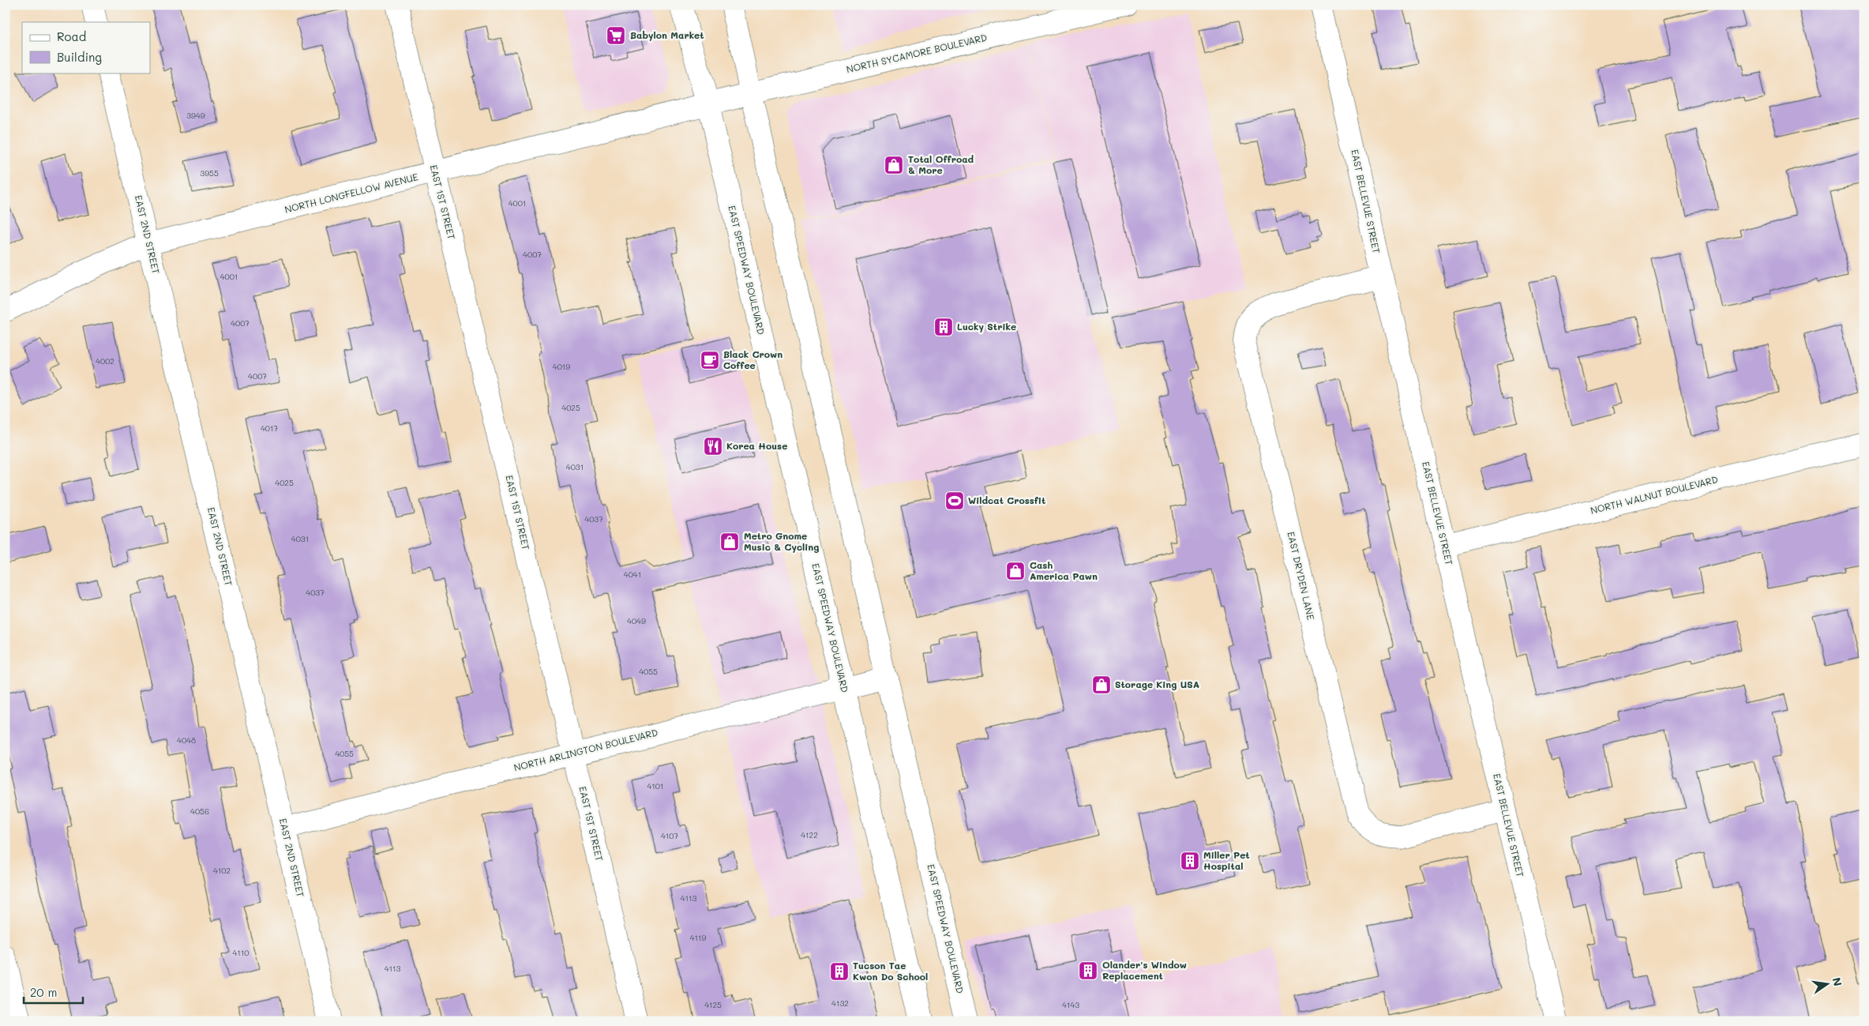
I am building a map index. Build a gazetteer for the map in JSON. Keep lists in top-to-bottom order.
{
  "streets": {
    "street": [
      "NORTH SYCAMORE BOULEVARD",
      "NORTH LONGFELLOW AVENUE",
      "EAST BELLEVUE STREET",
      "EAST 1ST STREET",
      "EAST 2ND STREET",
      "EAST SPEEDWAY BOULEVARD",
      "NORTH WALNUT BOULEVARD",
      "EAST DRYDEN LANE",
      "NORTH ARLINGTON BOULEVARD"
    ]
  },
  "crossings": [
    ["NORTH SYCAMORE BOULEVARD", "NORTH LONGFELLOW AVENUE"],
    ["NORTH SYCAMORE BOULEVARD", "EAST SPEEDWAY BOULEVARD"],
    ["NORTH LONGFELLOW AVENUE", "EAST 1ST STREET"],
    ["NORTH LONGFELLOW AVENUE", "EAST 2ND STREET"],
    ["NORTH LONGFELLOW AVENUE", "EAST SPEEDWAY BOULEVARD"],
    ["EAST BELLEVUE STREET", "NORTH WALNUT BOULEVARD"],
    ["EAST BELLEVUE STREET", "EAST DRYDEN LANE"],
    ["EAST 1ST STREET", "NORTH ARLINGTON BOULEVARD"],
    ["EAST 2ND STREET", "NORTH ARLINGTON BOULEVARD"],
    ["EAST SPEEDWAY BOULEVARD", "NORTH ARLINGTON BOULEVARD"]
  ],
  "places": {
    "supermarket": ["Babylon Market"],
    "shop": [
      "Total Offroad & More",
      "Metro Gnome Music & Cycling",
      "Cash America Pawn",
      "Storage King USA"
    ],
    "building": [
      "Lucky Strike",
      "Miller Pet Hospital",
      "Olander's Window Replacement",
      "Tucson Tae Kwon Do School"
    ],
    "cafe": ["Black Crown Coffee"],
    "restaurant": ["Korea House"],
    "sports": ["Wildcat Crossfit"]
  },
  "house_numbers": [
    "3949",
    "3955",
    "4001",
    "4007",
    "4001",
    "4007",
    "4002",
    "4019",
    "4007",
    "4025",
    "4017",
    "4031",
    "4025",
    "4037",
    "4031",
    "4041",
    "4037",
    "4049",
    "4055",
    "4048",
    "4055",
    "4101",
    "4056",
    "4122",
    "4107",
    "4102",
    "4113",
    "4119",
    "4110",
    "4113",
    "4132",
    "4125",
    "4143"
  ],
  "legend": ["Road", "Building"],
  "scale_bar": "20 m",
  "north": "right"
}
